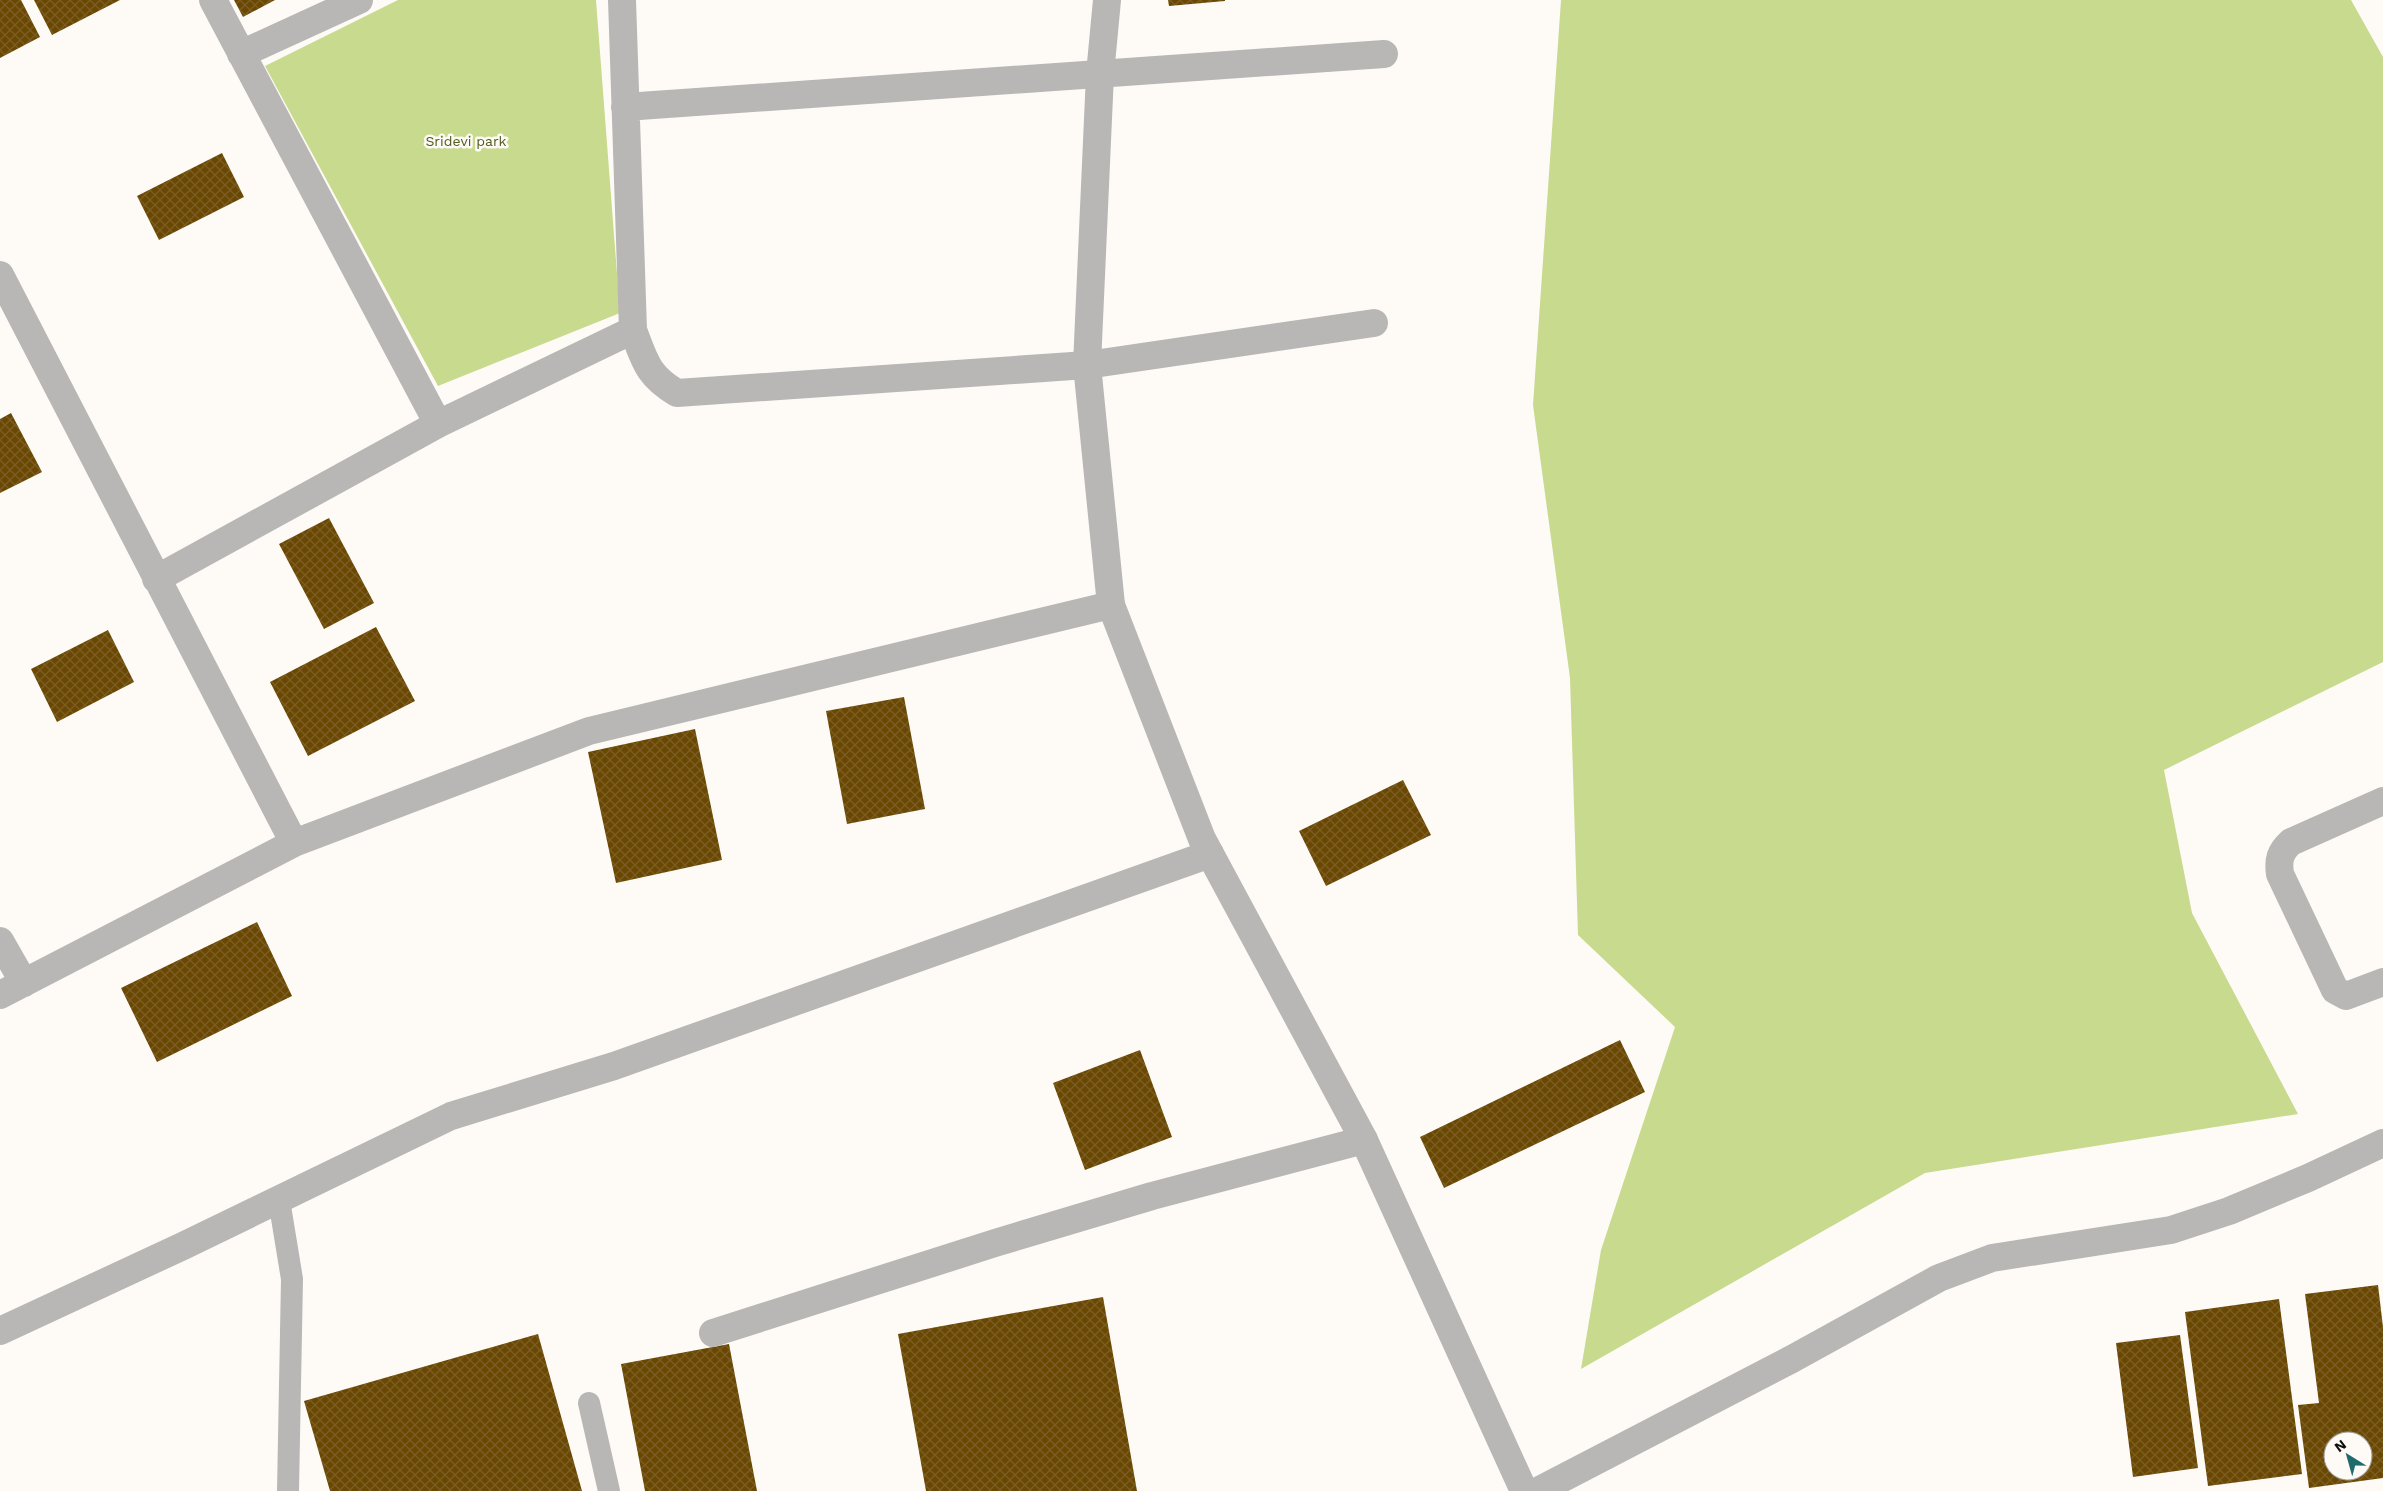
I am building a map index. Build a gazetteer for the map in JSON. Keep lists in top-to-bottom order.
{
  "parks": ["Sridevi park"],
  "north": "top left"
}
